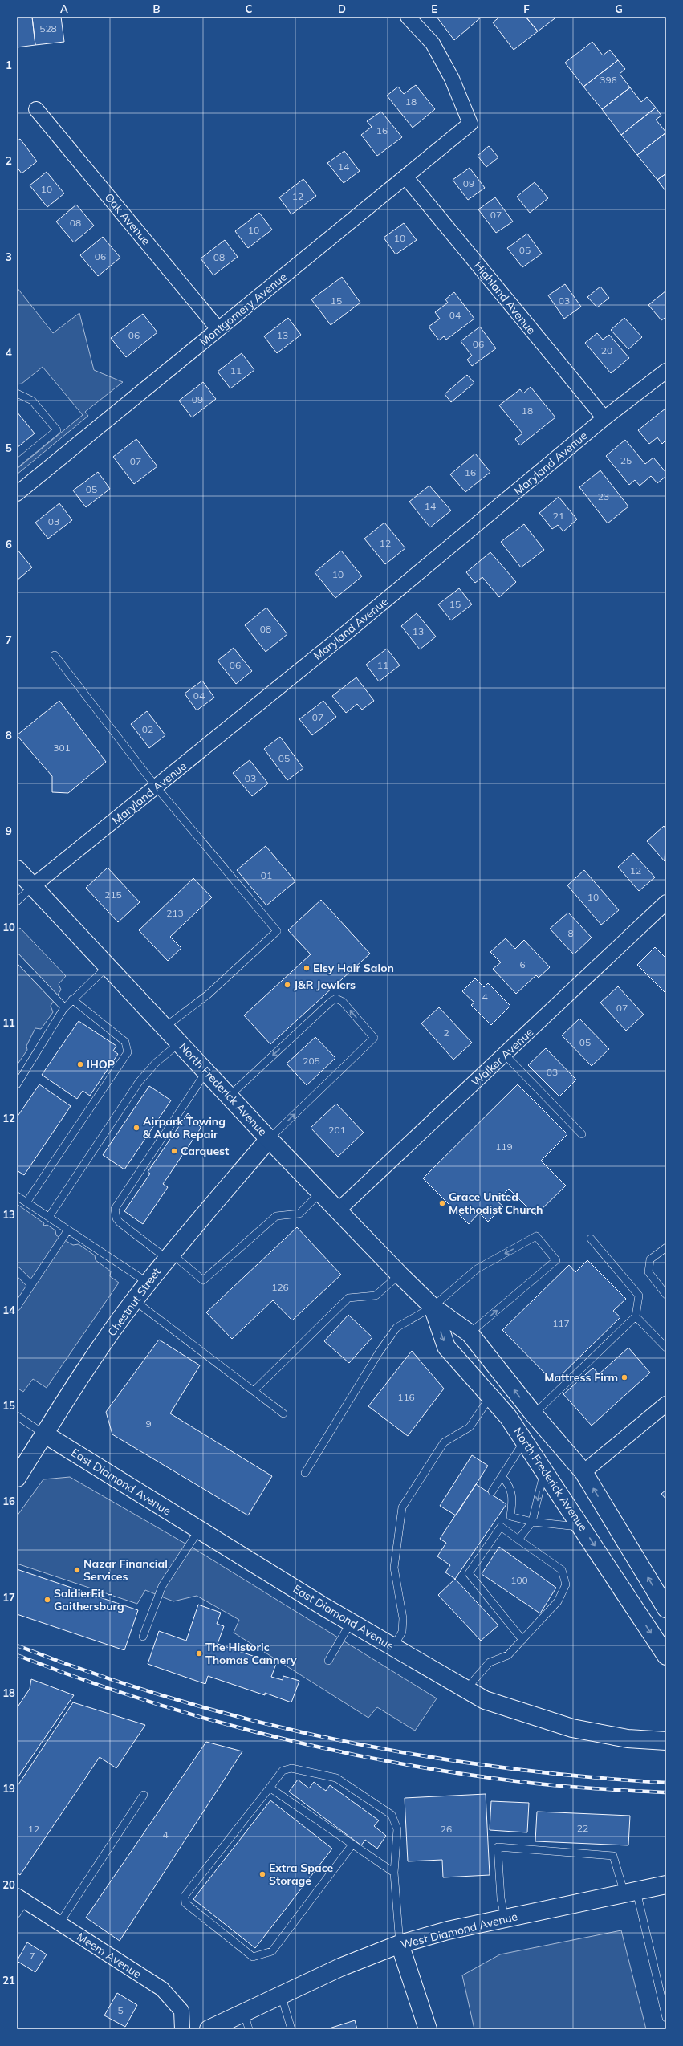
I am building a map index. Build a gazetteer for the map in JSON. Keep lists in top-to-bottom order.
{
  "streets": {
    "main road": [
      "North Frederick Avenue",
      "Chestnut Street",
      "East Diamond Avenue",
      "West Diamond Avenue"
    ],
    "street": [
      "Oak Avenue",
      "Highland Avenue",
      "Montgomery Avenue",
      "Maryland Avenue",
      "Walker Avenue",
      "Meem Avenue"
    ]
  },
  "crossings": [
    ["Oak Avenue", "Montgomery Avenue"],
    ["Highland Avenue", "Montgomery Avenue"],
    ["Highland Avenue", "Maryland Avenue"],
    ["Maryland Avenue", "North Frederick Avenue"],
    ["Walker Avenue", "North Frederick Avenue"],
    ["North Frederick Avenue", "Chestnut Street"],
    ["Chestnut Street", "East Diamond Avenue"]
  ],
  "places": [
    "Elsy Hair Salon",
    "J&R Jewlers",
    "IHOP",
    "Airpark Towing & Auto Repair",
    "Carquest",
    "Grace United Methodist Church",
    "Mattress Firm",
    "Nazar Financial Services",
    "SoldierFit - Gaithersburg",
    "The Historic Thomas Cannery",
    "Extra Space Storage"
  ],
  "house_numbers": [
    "528",
    "396",
    "18",
    "16",
    "14",
    "09",
    "10",
    "12",
    "07",
    "08",
    "10",
    "10",
    "05",
    "06",
    "08",
    "15",
    "03",
    "04",
    "06",
    "13",
    "06",
    "20",
    "11",
    "09",
    "18",
    "25",
    "07",
    "16",
    "05",
    "23",
    "14",
    "21",
    "03",
    "12",
    "10",
    "15",
    "08",
    "13",
    "06",
    "11",
    "04",
    "07",
    "02",
    "301",
    "05",
    "03",
    "12",
    "01",
    "215",
    "10",
    "213",
    "8",
    "6",
    "4",
    "07",
    "2",
    "05",
    "205",
    "03",
    "201",
    "119",
    "126",
    "117",
    "116",
    "9",
    "100",
    "22",
    "12",
    "26",
    "4",
    "7",
    "5"
  ],
  "grid": {
    "columns": [
      "A",
      "B",
      "C",
      "D",
      "E",
      "F",
      "G"
    ],
    "rows": [
      "1",
      "2",
      "3",
      "4",
      "5",
      "6",
      "7",
      "8",
      "9",
      "10",
      "11",
      "12",
      "13",
      "14",
      "15",
      "16",
      "17",
      "18",
      "19",
      "20",
      "21"
    ]
  }
}
